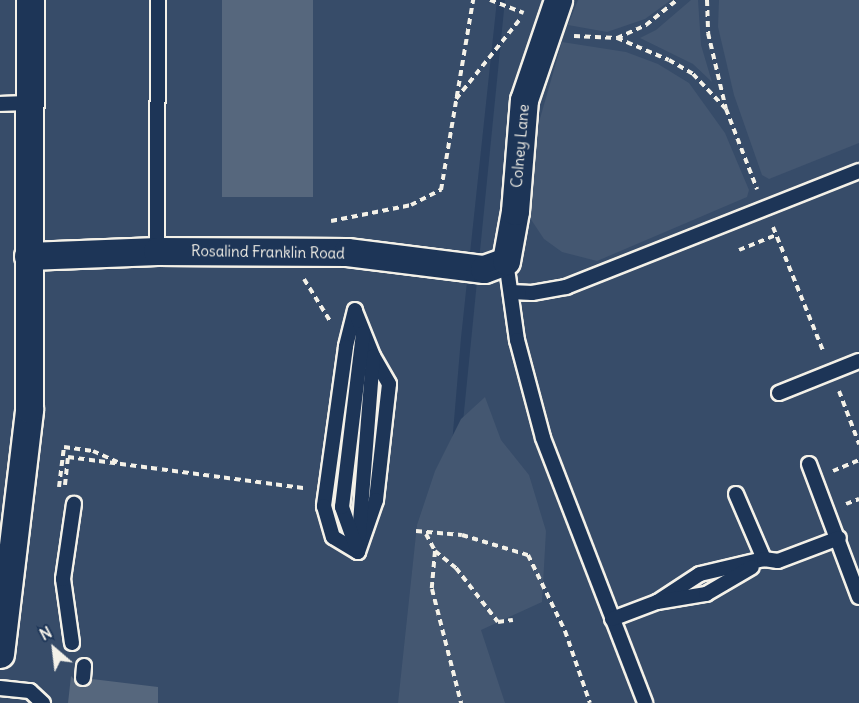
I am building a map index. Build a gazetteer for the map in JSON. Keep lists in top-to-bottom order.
{
  "streets": {
    "street": ["Colney Lane", "Rosalind Franklin Road"]
  },
  "crossings": [
    ["Colney Lane", "Rosalind Franklin Road"]
  ],
  "north": "top left"
}
